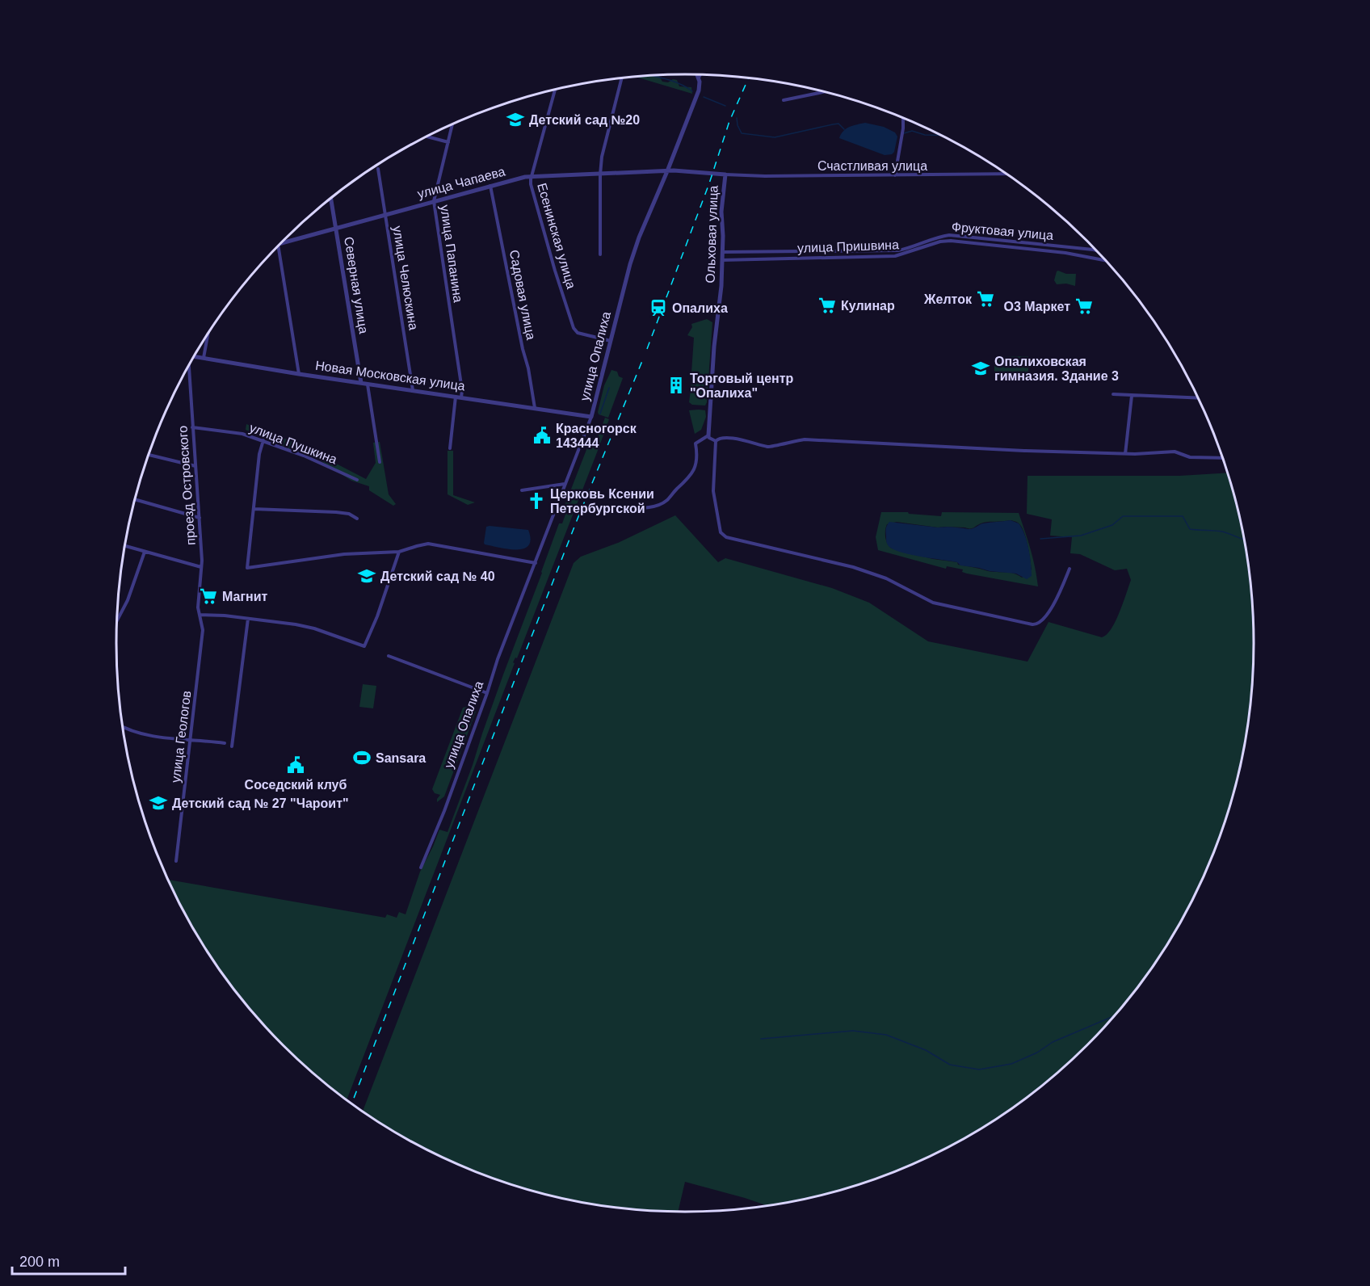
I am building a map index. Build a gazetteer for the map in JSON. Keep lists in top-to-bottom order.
{
  "streets": {
    "street": [
      "Счастливая улица",
      "улица Чапаева",
      "Фруктовая улица",
      "Ольховая улица",
      "Есенинская улица",
      "улица Пришвина",
      "улица Папанина",
      "улица Челюскина",
      "Северная улица",
      "Садовая улица",
      "улица Опалиха",
      "Новая Московская улица",
      "улица Пушкина",
      "проезд Островского",
      "улица Геологов"
    ]
  },
  "crossings": [
    ["Счастливая улица", "улица Чапаева"],
    ["Счастливая улица", "Ольховая улица"],
    ["улица Чапаева", "Ольховая улица"],
    ["улица Чапаева", "Есенинская улица"],
    ["улица Чапаева", "улица Папанина"],
    ["улица Чапаева", "улица Челюскина"],
    ["улица Чапаева", "Северная улица"],
    ["улица Чапаева", "Садовая улица"],
    ["улица Чапаева", "улица Опалиха"],
    ["Фруктовая улица", "Ольховая улица"],
    ["Ольховая улица", "улица Пришвина"],
    ["Есенинская улица", "улица Опалиха"],
    ["улица Папанина", "Новая Московская улица"],
    ["улица Челюскина", "Новая Московская улица"],
    ["Северная улица", "Новая Московская улица"],
    ["Садовая улица", "Новая Московская улица"],
    ["улица Опалиха", "Новая Московская улица"],
    ["улица Пушкина", "проезд Островского"],
    ["проезд Островского", "улица Геологов"]
  ],
  "places": {
    "school or university": [
      "Детский сад №20",
      "Опалиховская гимназия. Здание 3",
      "Детский сад № 40",
      "Детский сад № 27 \"Чароит\""
    ],
    "supermarket": [
      "Желток",
      "Кулинар",
      "О3 Маркет",
      "Магнит"
    ],
    "station": ["Опалиха"],
    "building": ["Торговый центр \"Опалиха\""],
    "public building": ["Красногорск 143444", "Соседский клуб"],
    "church": ["Церковь Ксении Петербургской"],
    "sports": ["Sansara"]
  },
  "scale_bar": "200 m"
}
